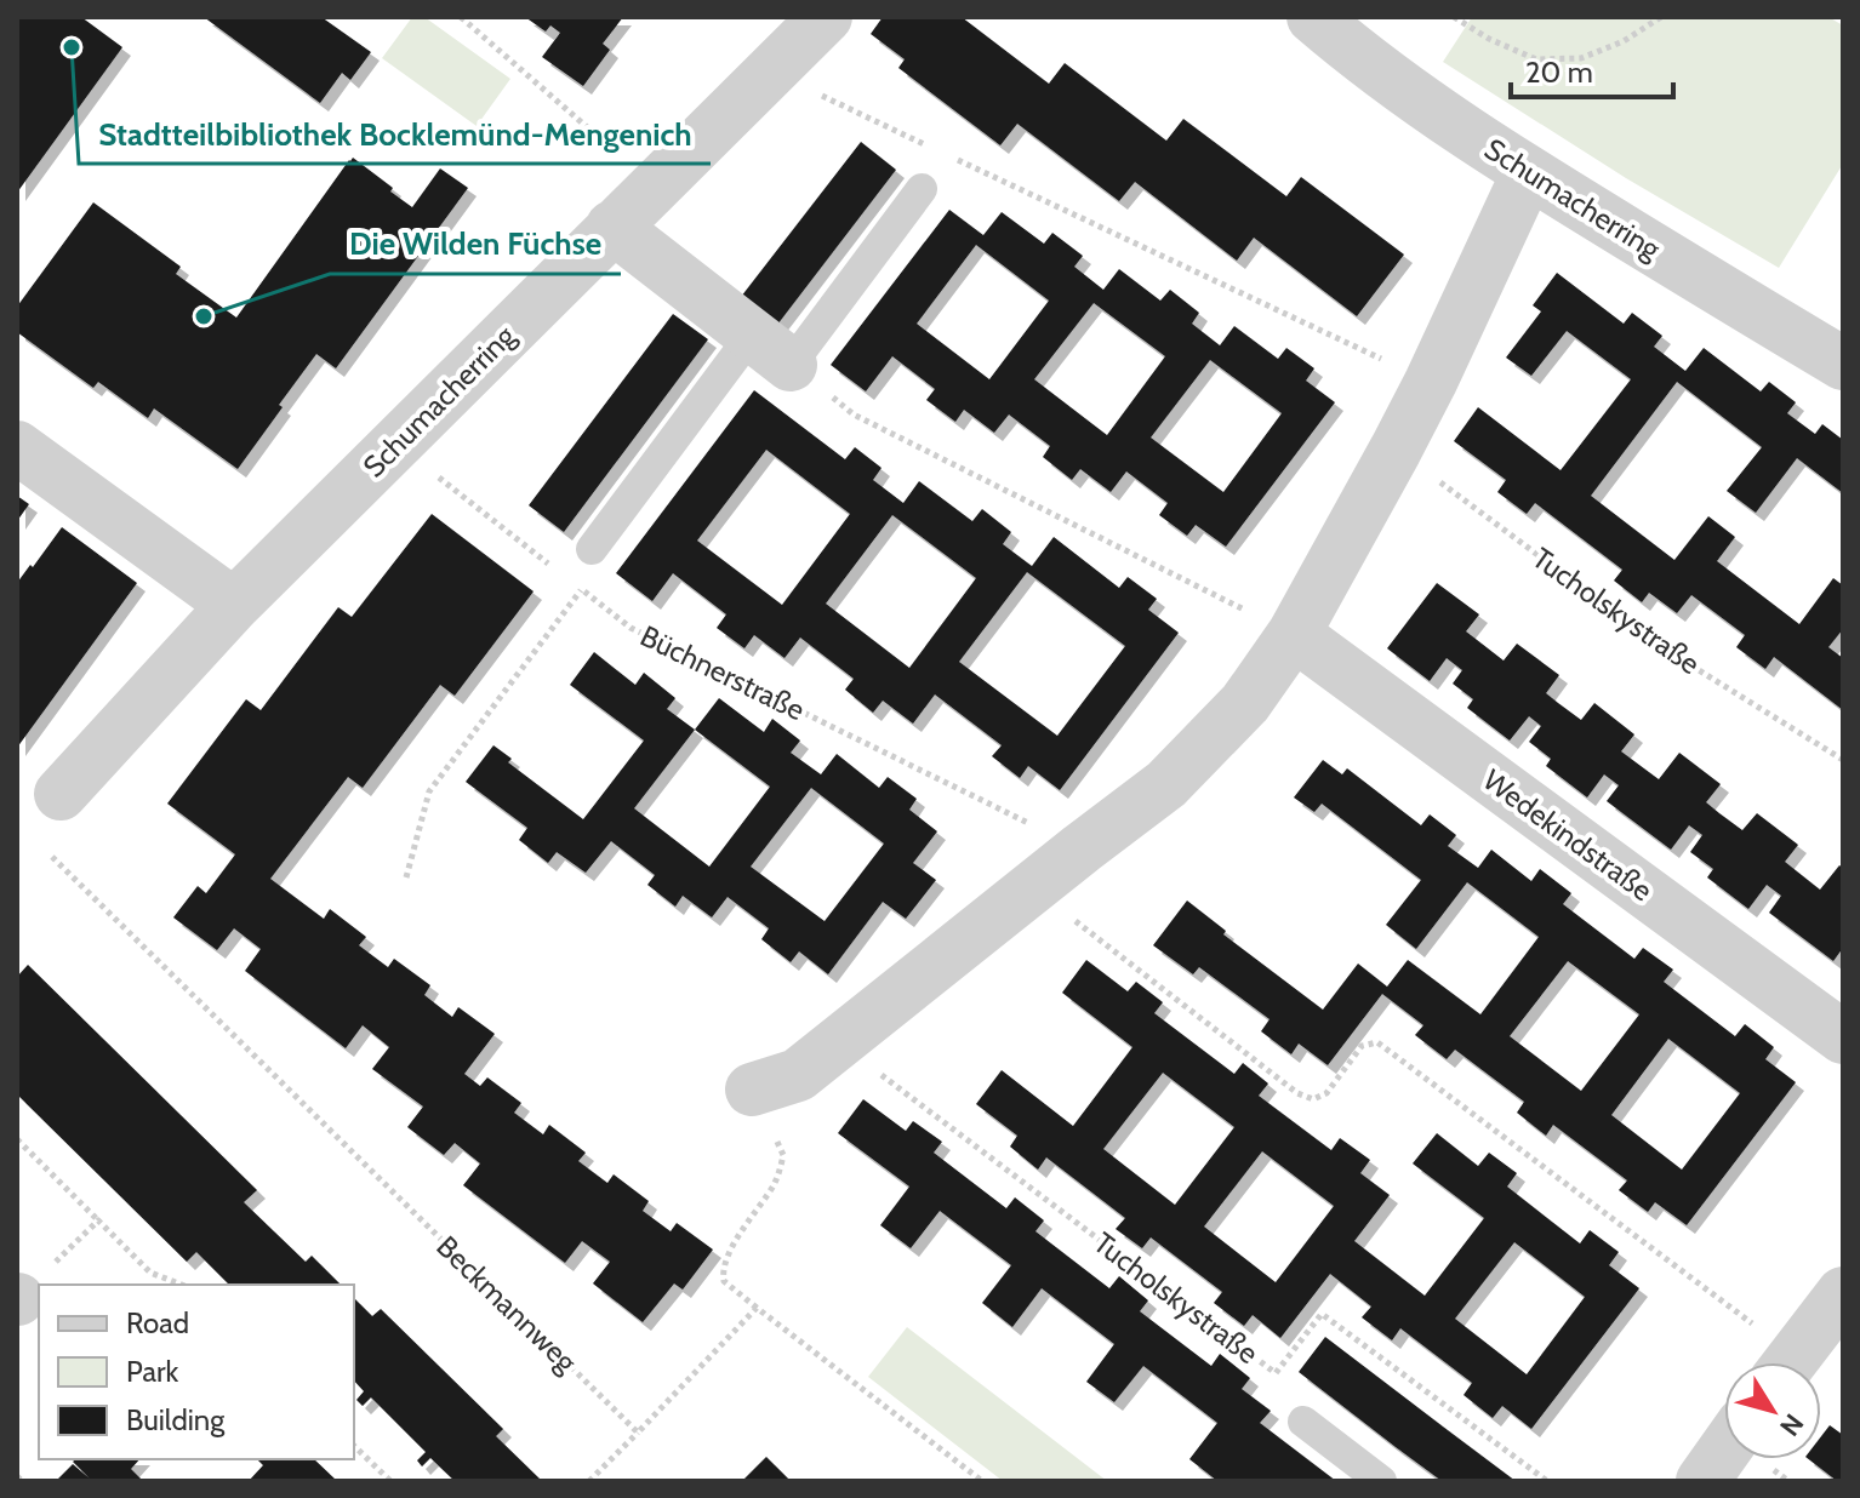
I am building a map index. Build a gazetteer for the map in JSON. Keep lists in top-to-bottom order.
{
  "streets": {
    "street": ["Schumacherring", "Wedekindstraße"],
    "path": ["Tucholskystraße", "Büchnerstraße", "Beckmannweg"]
  },
  "places": ["Stadtteilbibliothek Bocklemünd-Mengenich", "Die Wilden Füchse"],
  "legend": ["Road", "Park", "Building"],
  "scale_bar": "20 m",
  "north": "bottom right"
}
